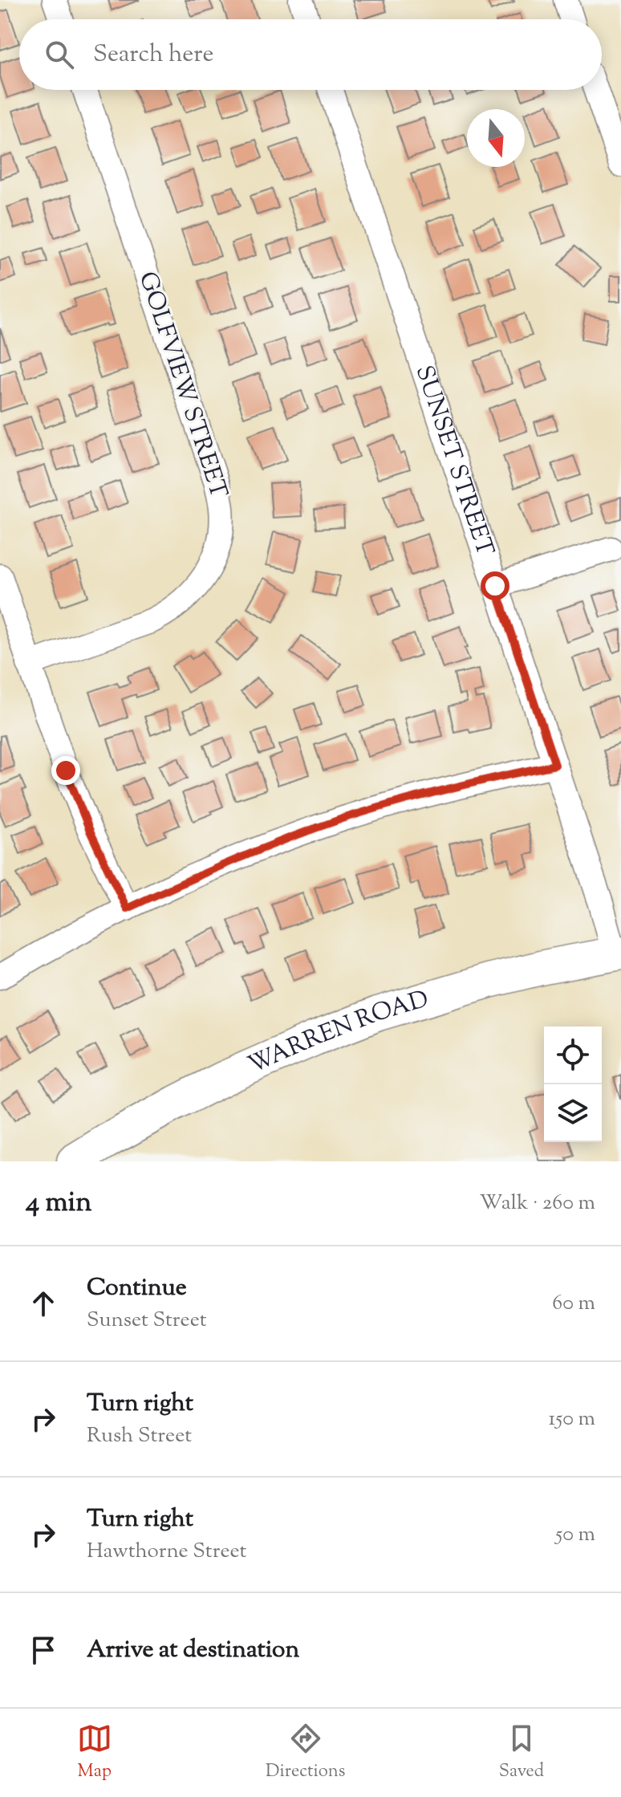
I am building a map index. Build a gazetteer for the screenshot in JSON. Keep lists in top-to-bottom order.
{
  "streets": {
    "main road": ["WARREN ROAD"],
    "street": ["GOLFVIEW STREET", "SUNSET STREET"]
  },
  "crossings": [
    ["SUNSET STREET", "WARREN ROAD"]
  ],
  "north": "bottom",
  "page": {
    "search": "Search here",
    "heading": ["4 min", "Walk · 260 m"],
    "list": [
      ["Continue", "Sunset Street", "60 m"],
      ["Turn right", "Rush Street", "150 m"],
      ["Turn right", "Hawthorne Street", "50 m"],
      "Arrive at destination"
    ],
    "nav": ["Map", "Directions", "Saved"]
  }
}
